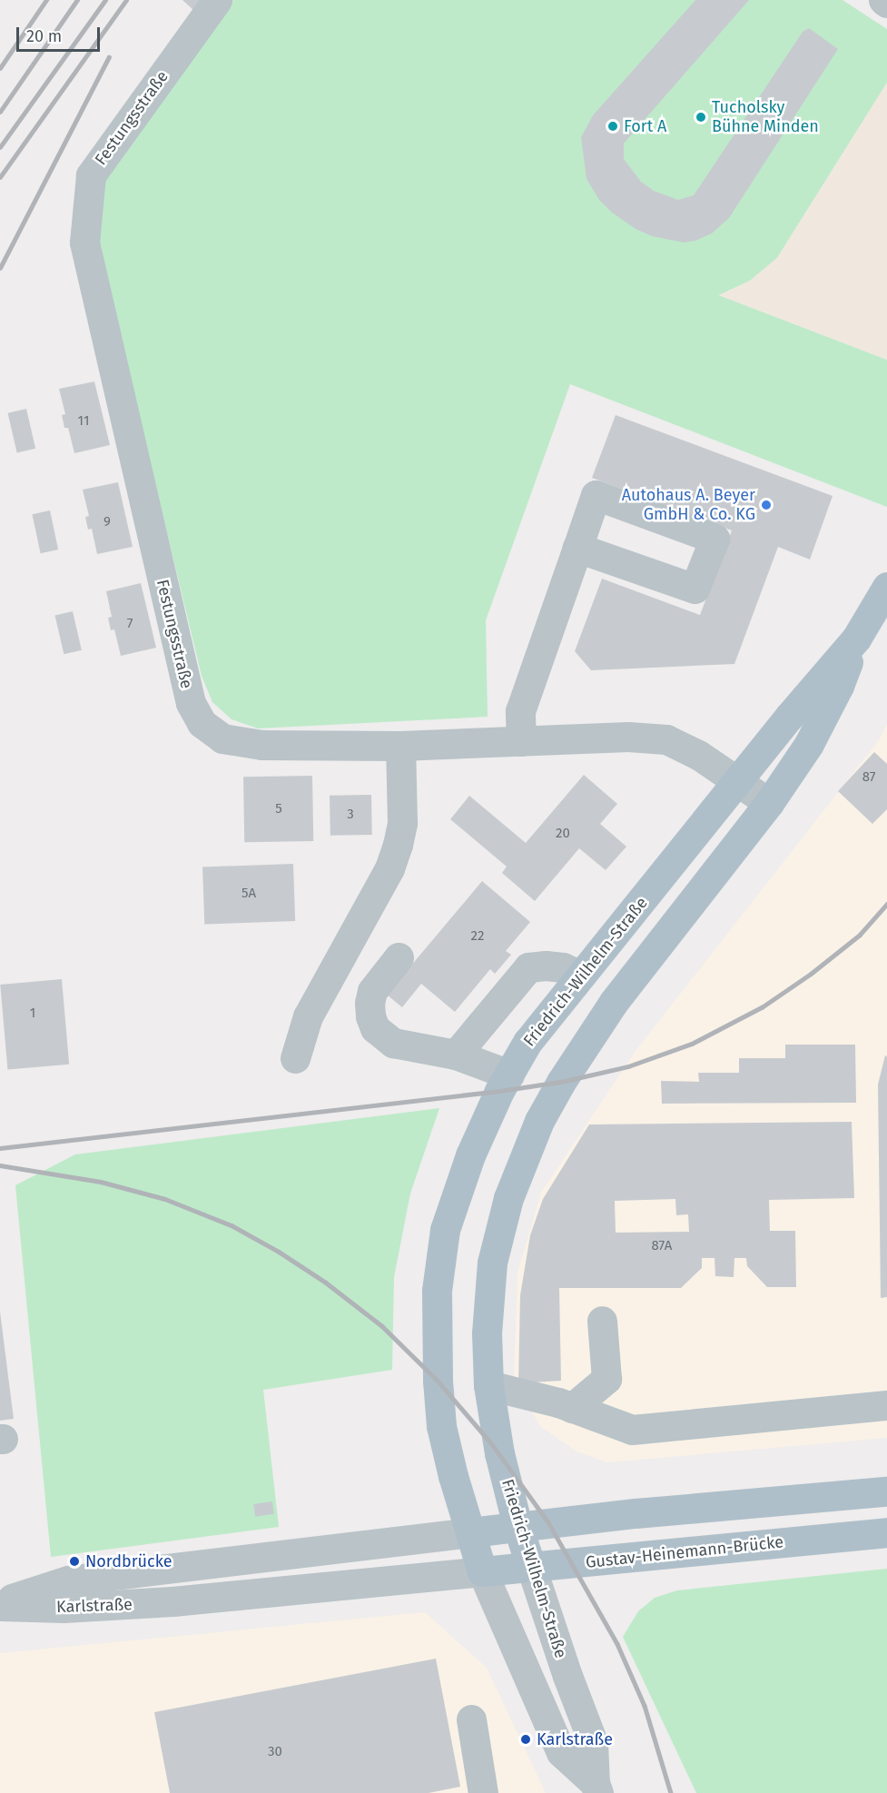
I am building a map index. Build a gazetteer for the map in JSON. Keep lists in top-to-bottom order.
{
  "streets": {
    "main road": ["Friedrich-Wilhelm-Straße", "Gustav-Heinemann-Brücke", "Karlstraße"],
    "street": ["Festungsstraße"]
  },
  "crossings": [
    ["Festungsstraße", "Friedrich-Wilhelm-Straße"],
    ["Friedrich-Wilhelm-Straße", "Gustav-Heinemann-Brücke"],
    ["Friedrich-Wilhelm-Straße", "Karlstraße"],
    ["Gustav-Heinemann-Brücke", "Karlstraße"]
  ],
  "places": [
    "Tucholsky Bühne Minden",
    "Fort A",
    "Autohaus A. Beyer GmbH & Co. KG",
    "Nordbrücke",
    "Karlstraße"
  ],
  "house_numbers": [
    "11",
    "9",
    "7",
    "87",
    "5",
    "3",
    "20",
    "5A",
    "22",
    "1",
    "87A",
    "30"
  ],
  "scale_bar": "20 m"
}
